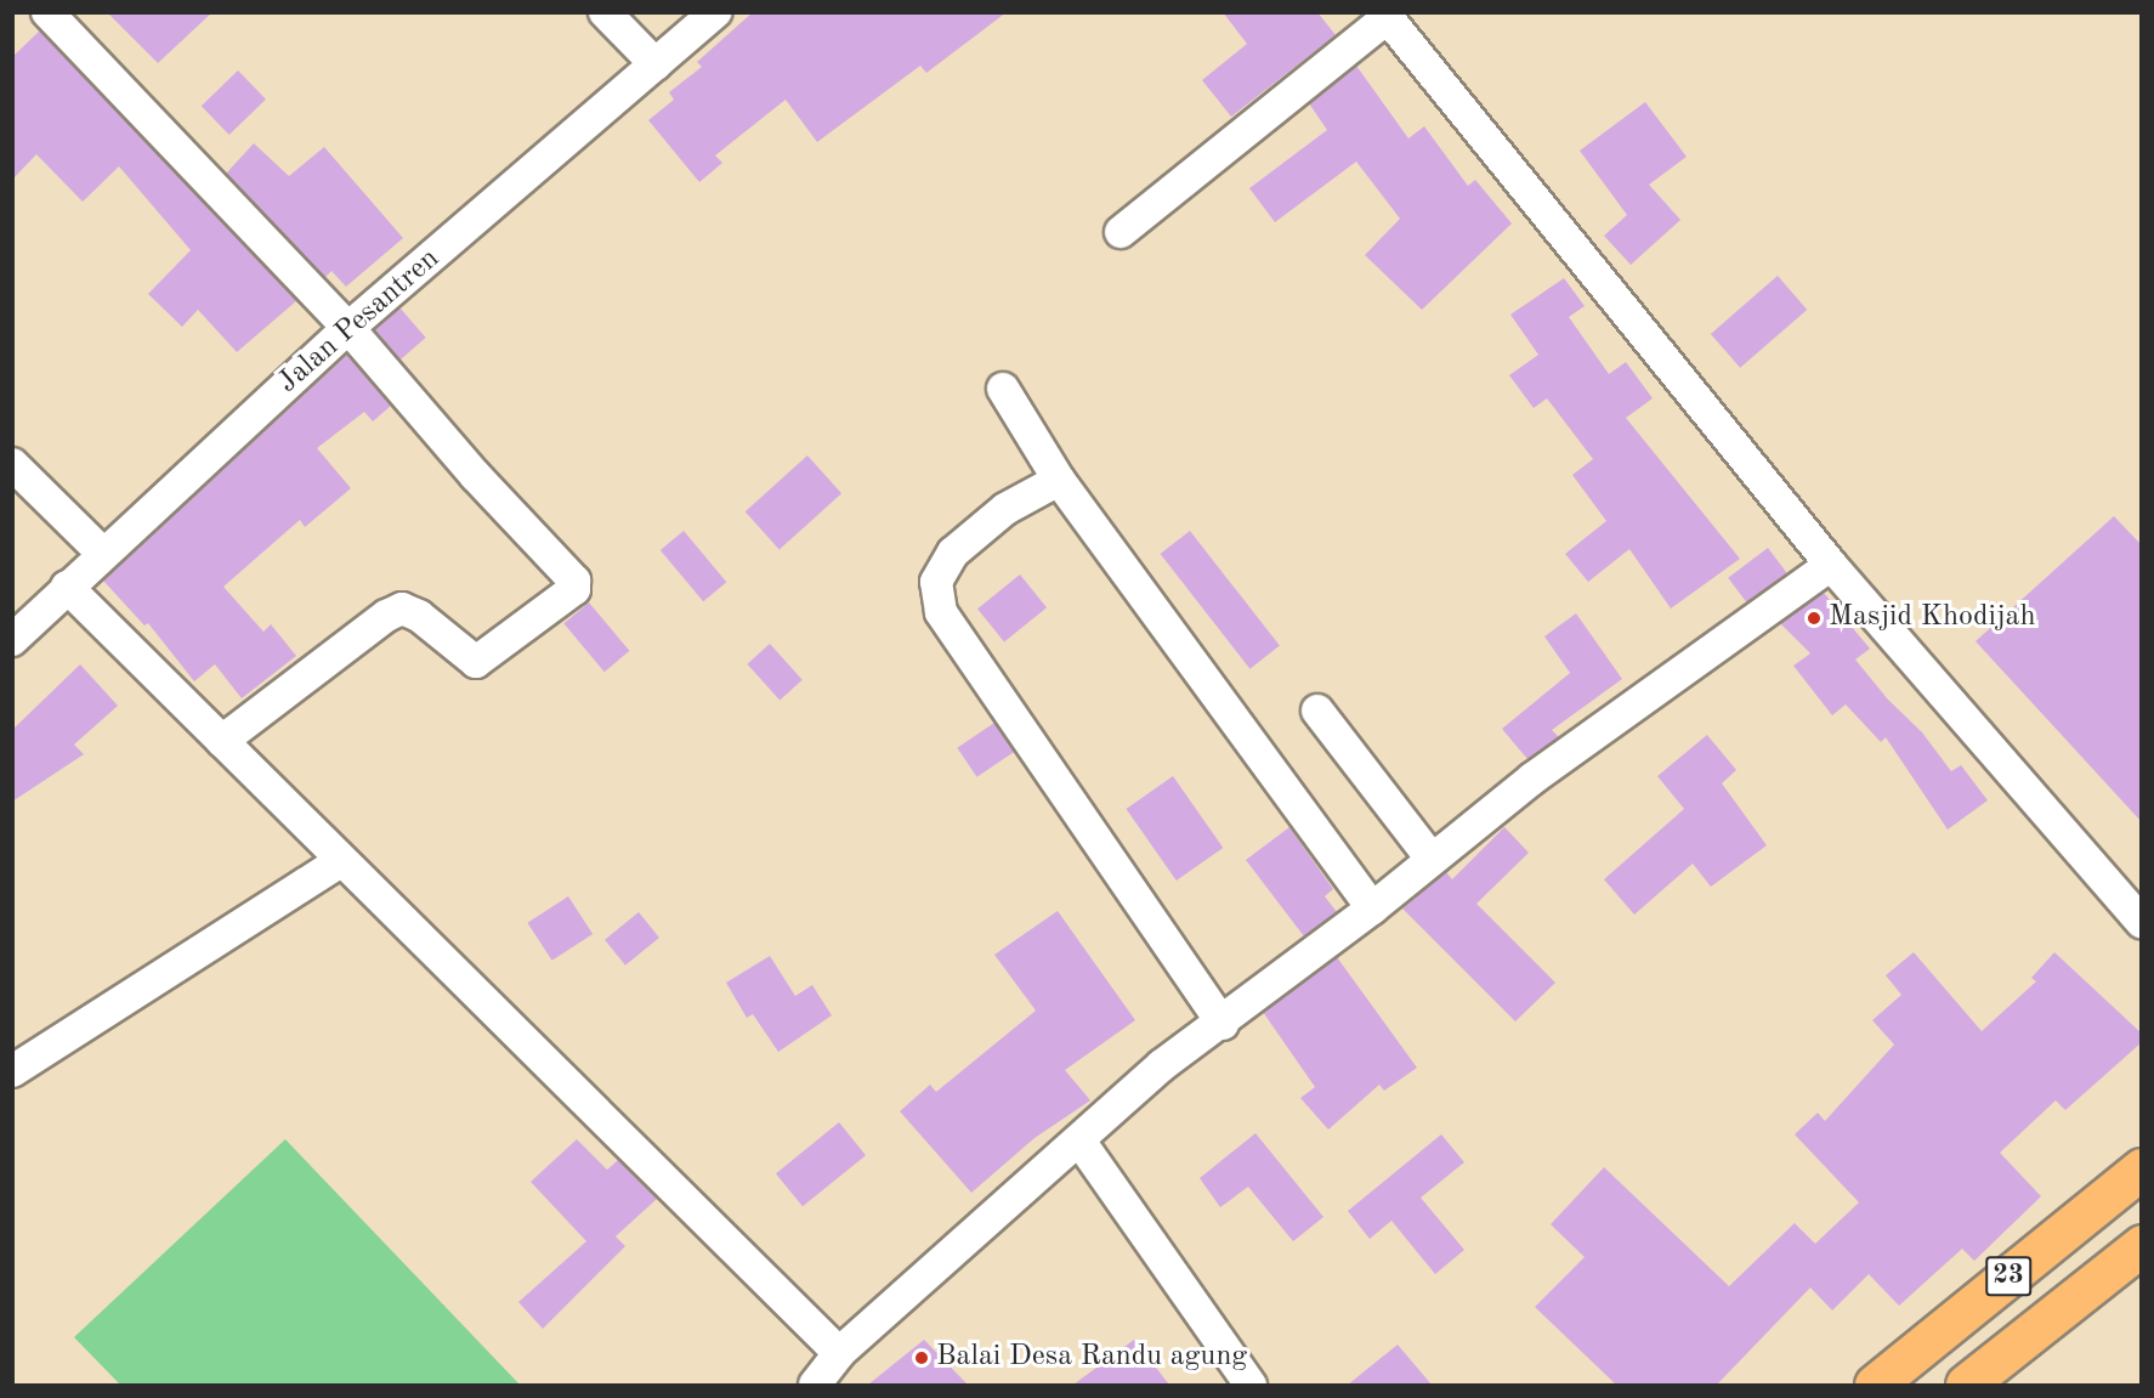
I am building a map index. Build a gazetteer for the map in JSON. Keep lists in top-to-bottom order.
{
  "streets": {
    "highway": ["23"],
    "street": ["Jalan Pesantren"]
  },
  "places": ["Masjid Khodijah", "Balai Desa Randu agung"]
}
